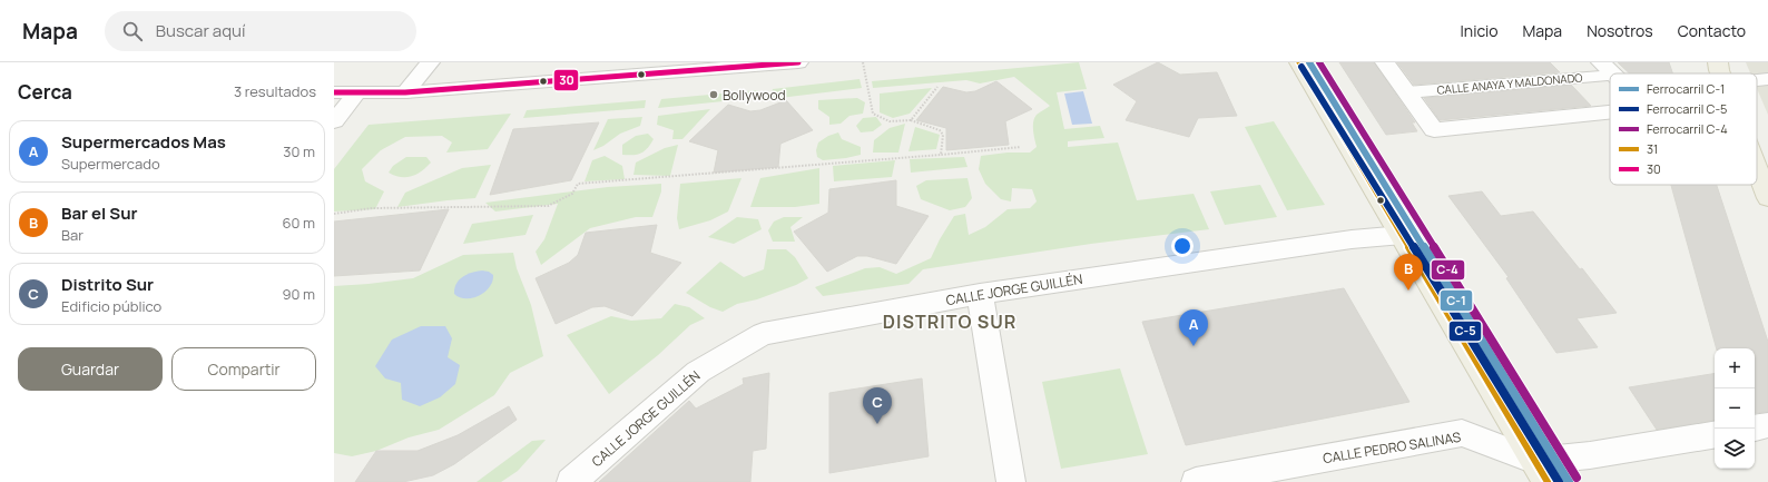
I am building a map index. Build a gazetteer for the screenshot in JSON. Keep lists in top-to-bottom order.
{
  "streets": {
    "street": ["CALLE ANAYA Y MALDONADO", "CALLE JORGE GUILLÉN", "CALLE PEDRO SALINAS"]
  },
  "districts": ["DISTRITO SUR"],
  "places": ["Bollywood"],
  "lines": [
    "rail line C-1",
    "rail line C-4",
    "transit line 31",
    "transit line 30",
    "rail line C-5"
  ],
  "legend": [
    "Ferrocarril C-1",
    "Ferrocarril C-5",
    "Ferrocarril C-4",
    "31",
    "30"
  ],
  "page": {
    "header": "Mapa",
    "search": "Buscar aquí",
    "nav": [
      "Inicio",
      "Mapa",
      "Nosotros",
      "Contacto"
    ],
    "heading": ["Cerca", "3 resultados"],
    "list": [
      {
        "mark": "A",
        "name": "Supermercados Mas",
        "note": "Supermercado",
        "value": "30 m"
      },
      {
        "mark": "B",
        "name": "Bar el Sur",
        "note": "Bar",
        "value": "60 m"
      },
      {
        "mark": "C",
        "name": "Distrito Sur",
        "note": "Edificio público",
        "value": "90 m"
      }
    ],
    "pins": ["B", "A", "C"],
    "buttons": ["Guardar", "Compartir"],
    "map_buttons": ["+", "−"]
  }
}
